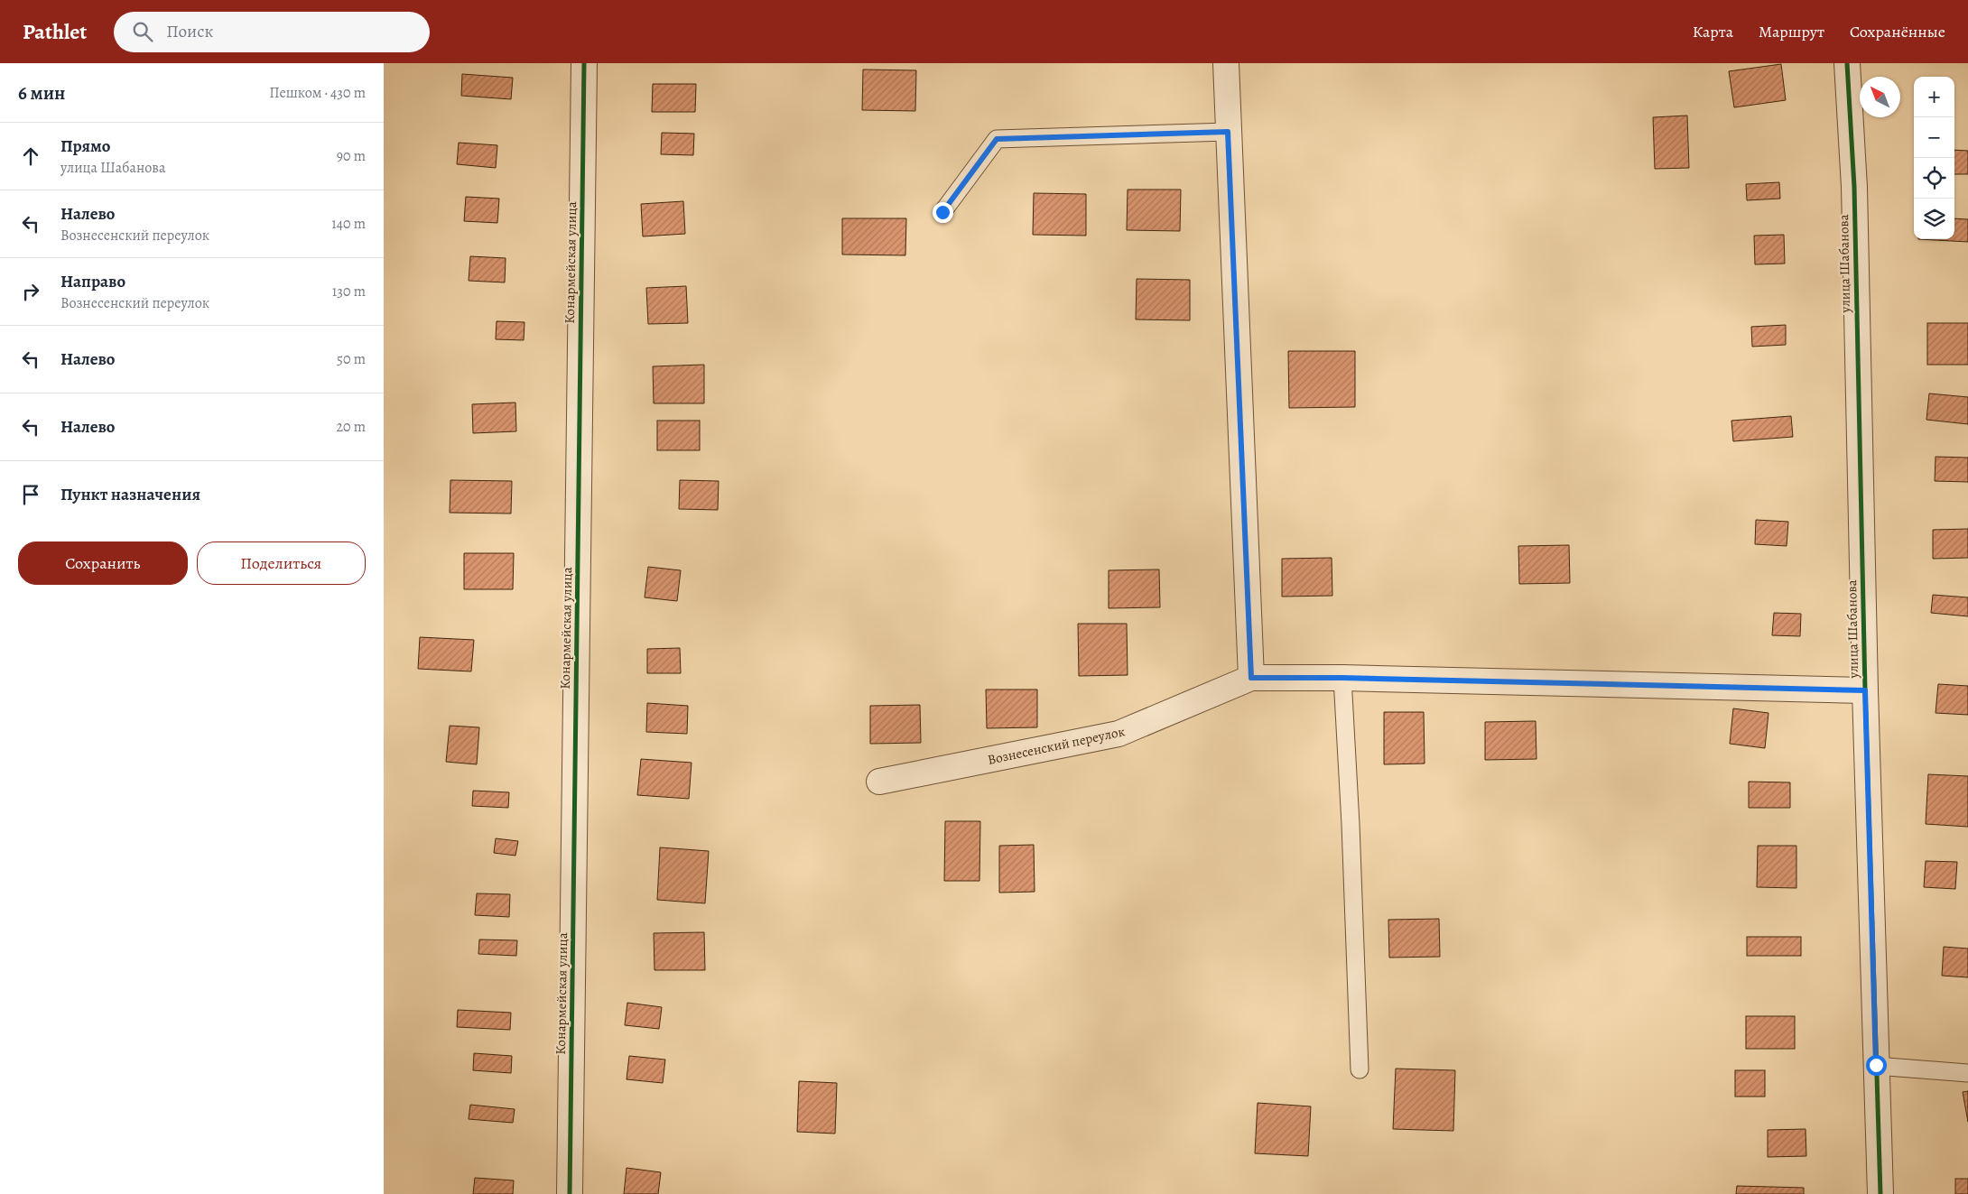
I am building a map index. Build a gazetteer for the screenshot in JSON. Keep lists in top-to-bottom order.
{
  "streets": {
    "street": ["Конармейская улица", "улица Шабанова", "Вознесенский переулок"]
  },
  "crossings": [
    ["улица Шабанова", "Вознесенский переулок"]
  ],
  "north": "top left",
  "page": {
    "header": "Pathlet",
    "search": "Поиск",
    "nav": ["Карта", "Маршрут", "Сохранённые"],
    "heading": ["6 мин", "Пешком · 430 m"],
    "map_buttons": ["+", "−"],
    "list": [
      ["Прямо", "улица Шабанова", "90 m"],
      ["Налево", "Вознесенский переулок", "140 m"],
      ["Направо", "Вознесенский переулок", "130 m"],
      ["Налево", "50 m"],
      ["Налево", "20 m"],
      "Пункт назначения"
    ],
    "buttons": ["Сохранить", "Поделиться"]
  }
}
